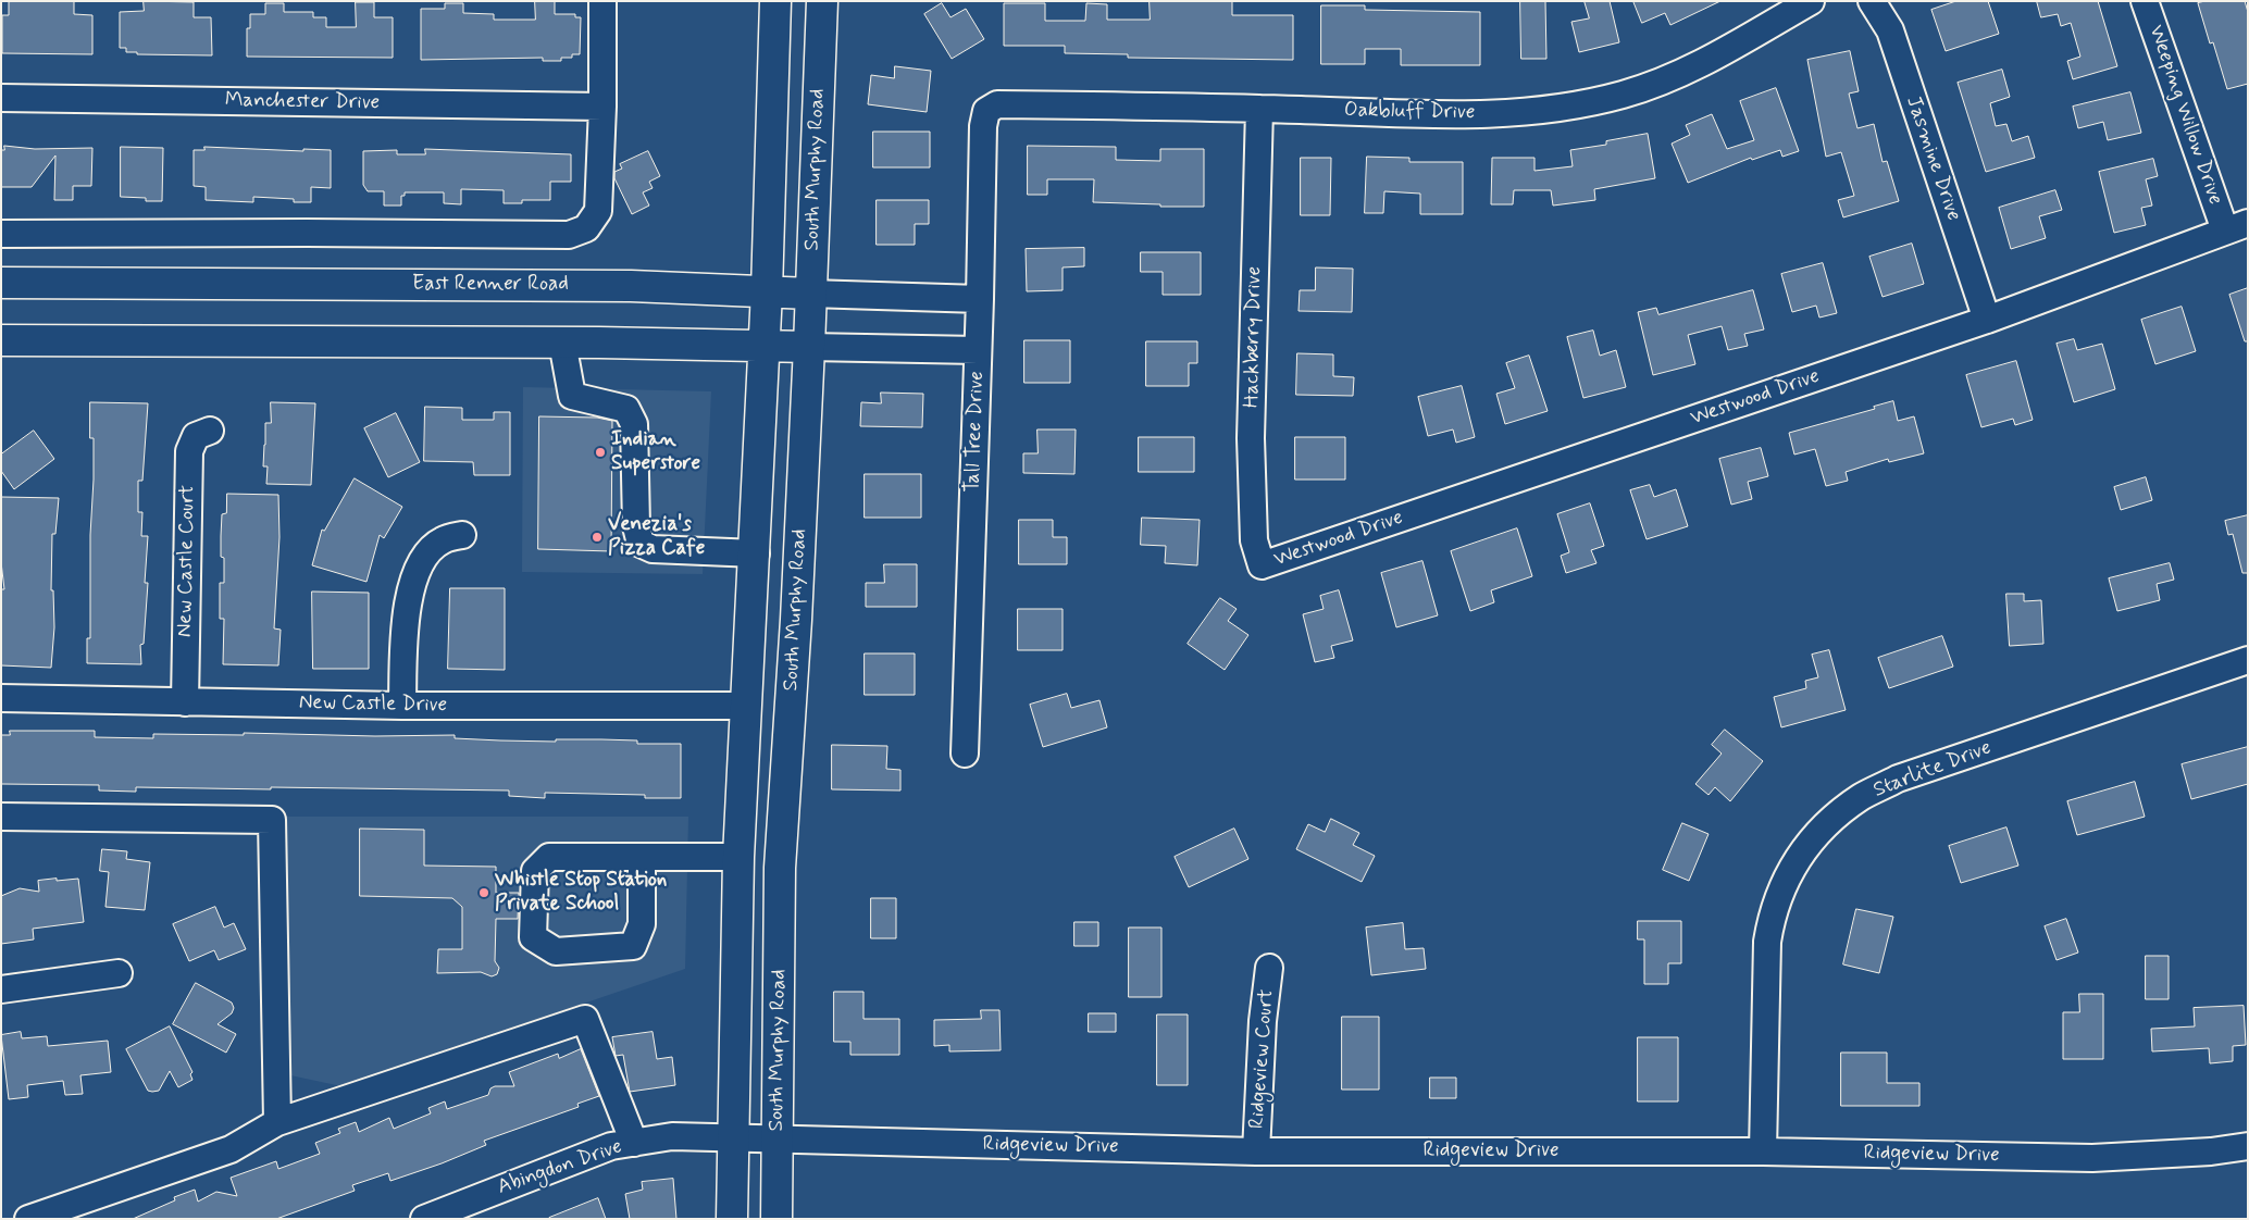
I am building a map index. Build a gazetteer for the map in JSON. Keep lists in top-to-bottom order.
{
  "streets": {
    "main road": ["South Murphy Road", "East Renner Road"],
    "street": [
      "Manchester Drive",
      "Oakbluff Drive",
      "Weeping Willow Drive",
      "Jasmine Drive",
      "Hackberry Drive",
      "Westwood Drive",
      "Tall Tree Drive",
      "New Castle Court",
      "New Castle Drive",
      "Starlite Drive",
      "Ridgeview Court",
      "Ridgeview Drive",
      "Abingdon Drive"
    ]
  },
  "crossings": [
    ["Oakbluff Drive", "Hackberry Drive"],
    ["Oakbluff Drive", "Tall Tree Drive"],
    ["Weeping Willow Drive", "Westwood Drive"],
    ["Jasmine Drive", "Westwood Drive"],
    ["South Murphy Road", "East Renner Road"],
    ["South Murphy Road", "Ridgeview Drive"],
    ["East Renner Road", "Tall Tree Drive"],
    ["Hackberry Drive", "Westwood Drive"],
    ["New Castle Court", "New Castle Drive"],
    ["Starlite Drive", "Ridgeview Drive"],
    ["Ridgeview Court", "Ridgeview Drive"],
    ["Ridgeview Drive", "Abingdon Drive"]
  ],
  "places": ["Indian Superstore", "Venezia's Pizza Cafe", "Whistle Stop Station Private School"]
}
